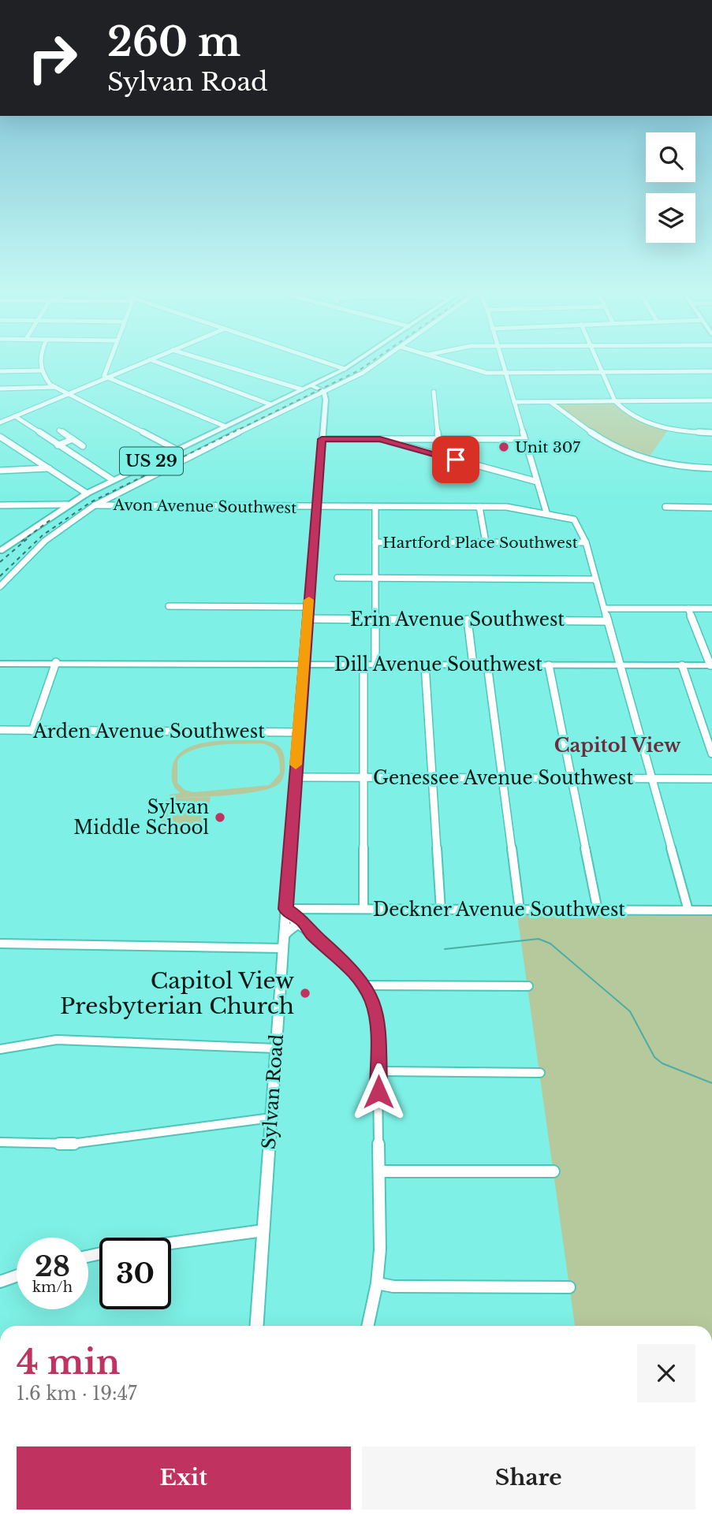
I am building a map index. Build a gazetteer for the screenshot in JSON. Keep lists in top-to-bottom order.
{
  "streets": {
    "main road": ["US 29", "Dill Avenue Southwest", "Sylvan Road"],
    "street": [
      "Avon Avenue Southwest",
      "Hartford Place Southwest",
      "Erin Avenue Southwest",
      "Arden Avenue Southwest",
      "Genessee Avenue Southwest",
      "Deckner Avenue Southwest"
    ]
  },
  "crossings": [
    ["Avon Avenue Southwest", "Hartford Place Southwest"],
    ["Avon Avenue Southwest", "Erin Avenue Southwest"],
    ["Avon Avenue Southwest", "Dill Avenue Southwest"],
    ["Avon Avenue Southwest", "Genessee Avenue Southwest"],
    ["Avon Avenue Southwest", "Deckner Avenue Southwest"],
    ["Avon Avenue Southwest", "Sylvan Road"],
    ["Erin Avenue Southwest", "Sylvan Road"],
    ["Dill Avenue Southwest", "Sylvan Road"],
    ["Arden Avenue Southwest", "Sylvan Road"],
    ["Genessee Avenue Southwest", "Sylvan Road"],
    ["Deckner Avenue Southwest", "Sylvan Road"]
  ],
  "districts": ["Capitol View"],
  "places": ["Unit 307", "Sylvan Middle School", "Capitol View Presbyterian Church"],
  "page": {
    "turn": ["260 m", "Sylvan Road"],
    "speed": "28 km/h",
    "limit": "30",
    "heading": ["4 min", "1.6 km · 19:47"],
    "buttons": ["Exit", "Share"]
  }
}
